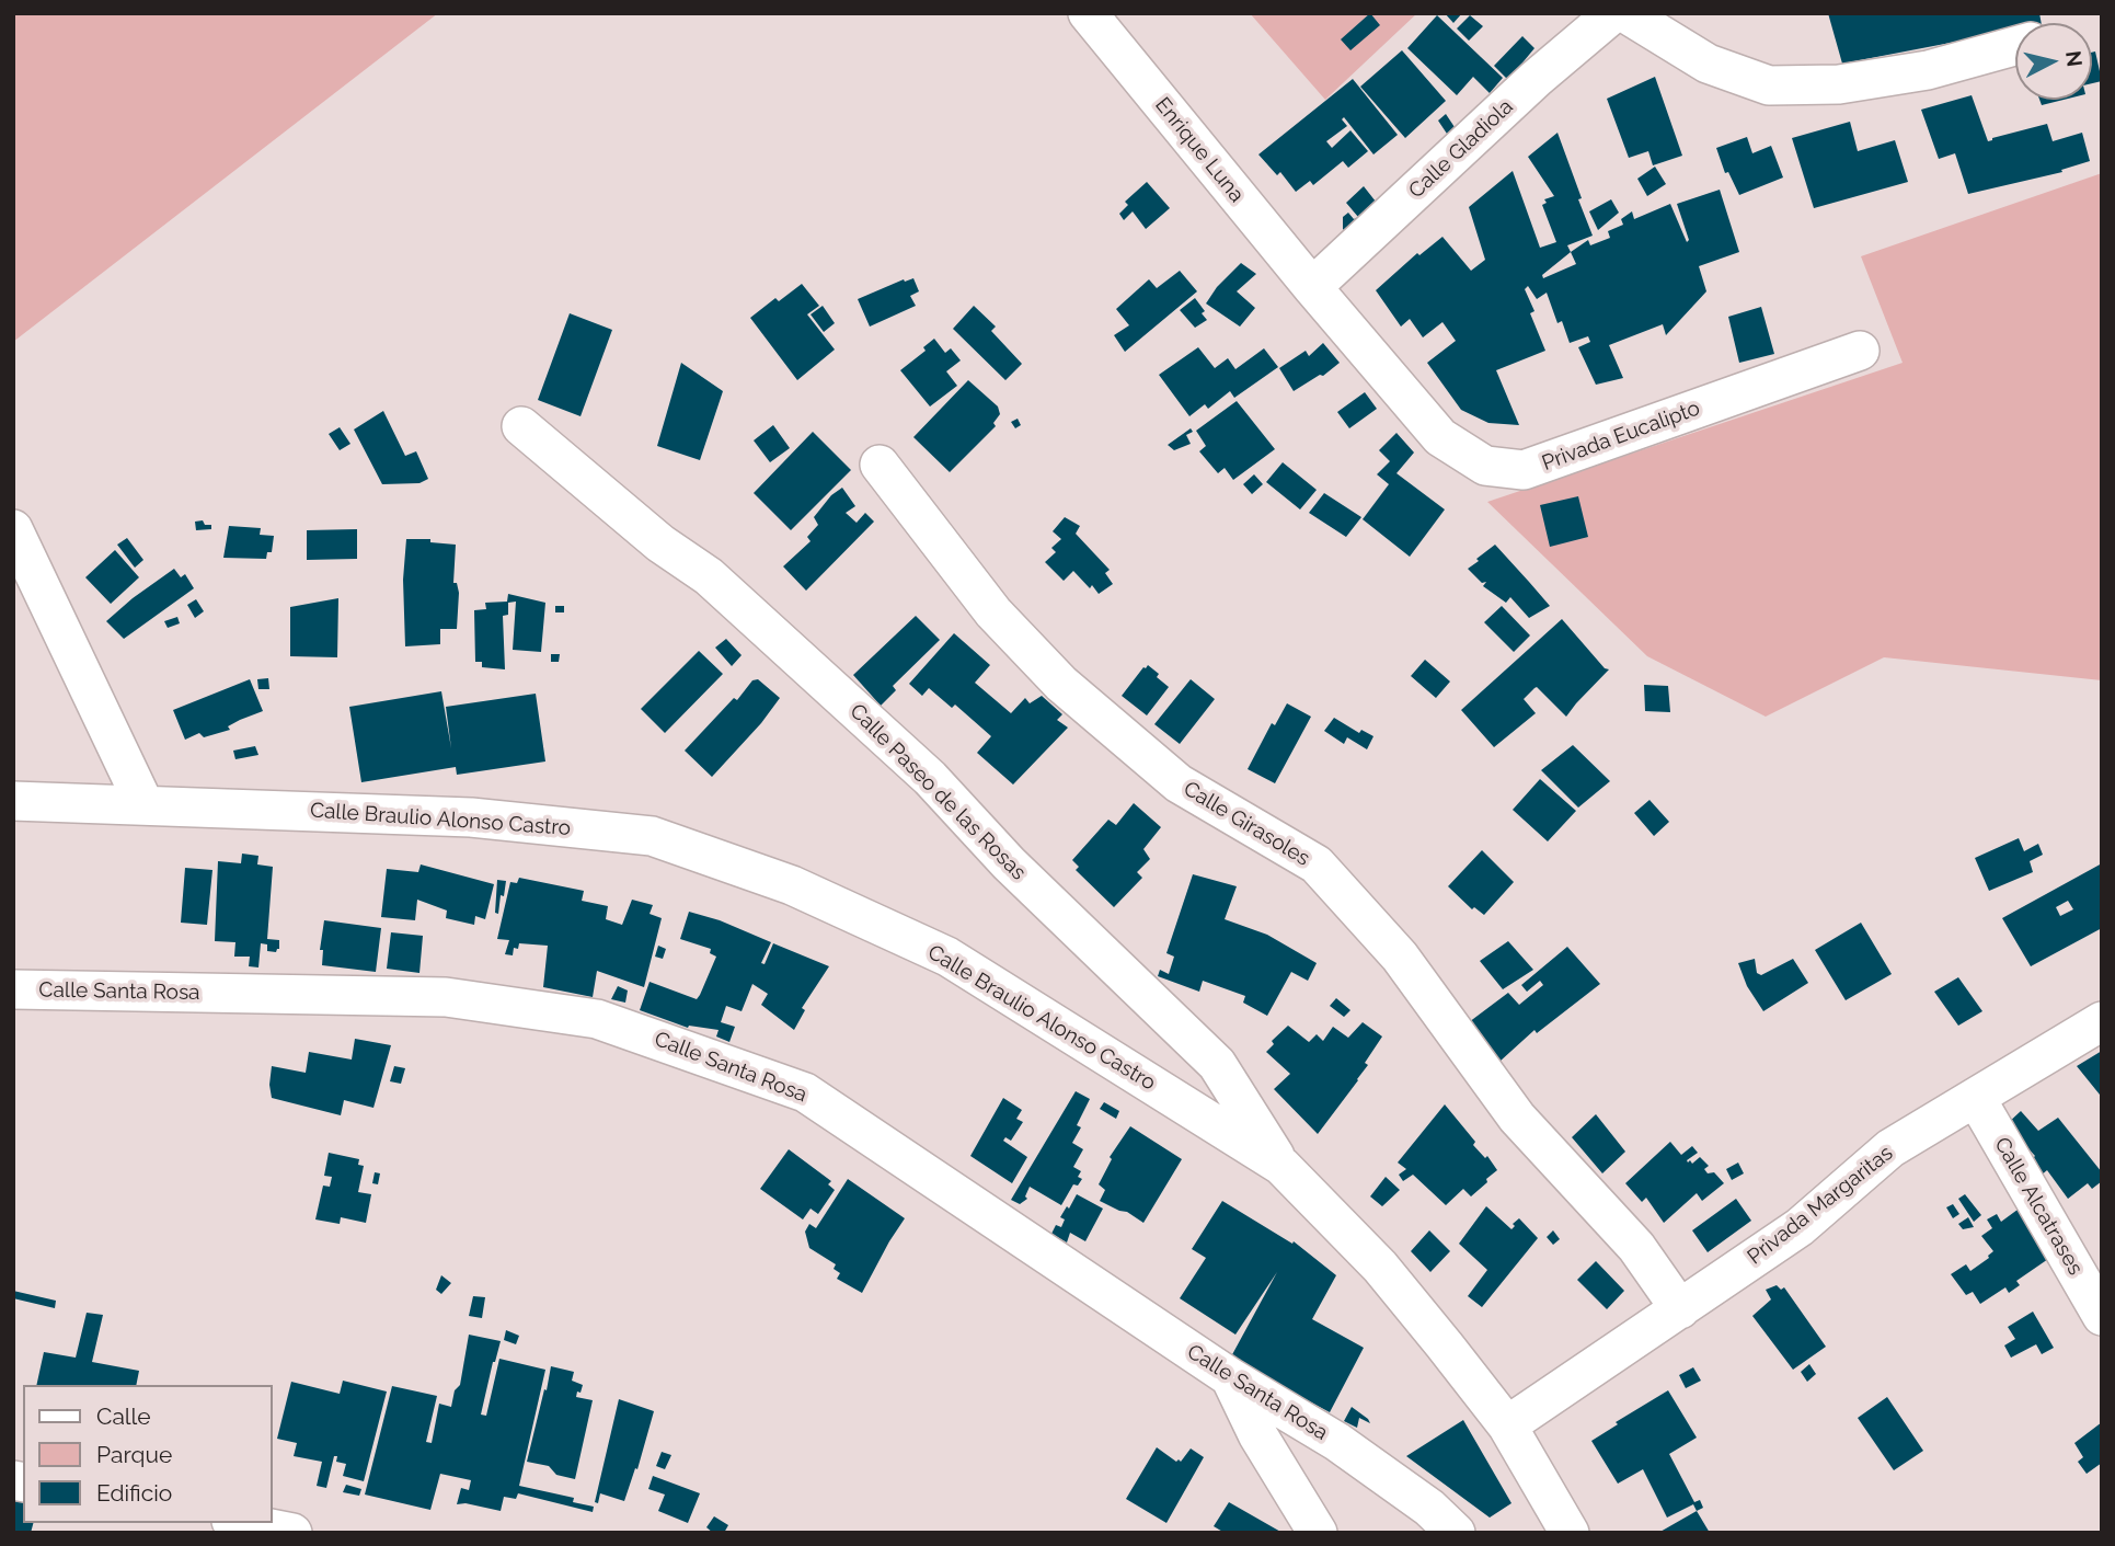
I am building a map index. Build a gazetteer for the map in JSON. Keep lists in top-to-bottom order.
{
  "streets": {
    "street": [
      "Calle Gladiola",
      "Enrique Luna",
      "Privada Eucalipto",
      "Calle Paseo de las Rosas",
      "Calle Braulio Alonso Castro",
      "Calle Girasoles",
      "Calle Santa Rosa",
      "Privada Margaritas",
      "Calle Alcatrases"
    ]
  },
  "crossings": [
    ["Calle Gladiola", "Enrique Luna"],
    ["Calle Gladiola", "Privada Eucalipto"],
    ["Enrique Luna", "Privada Eucalipto"],
    ["Calle Paseo de las Rosas", "Calle Braulio Alonso Castro"],
    ["Calle Braulio Alonso Castro", "Privada Margaritas"],
    ["Calle Girasoles", "Privada Margaritas"],
    ["Privada Margaritas", "Calle Alcatrases"]
  ],
  "legend": ["Calle", "Parque", "Edificio"],
  "north": "right"
}
